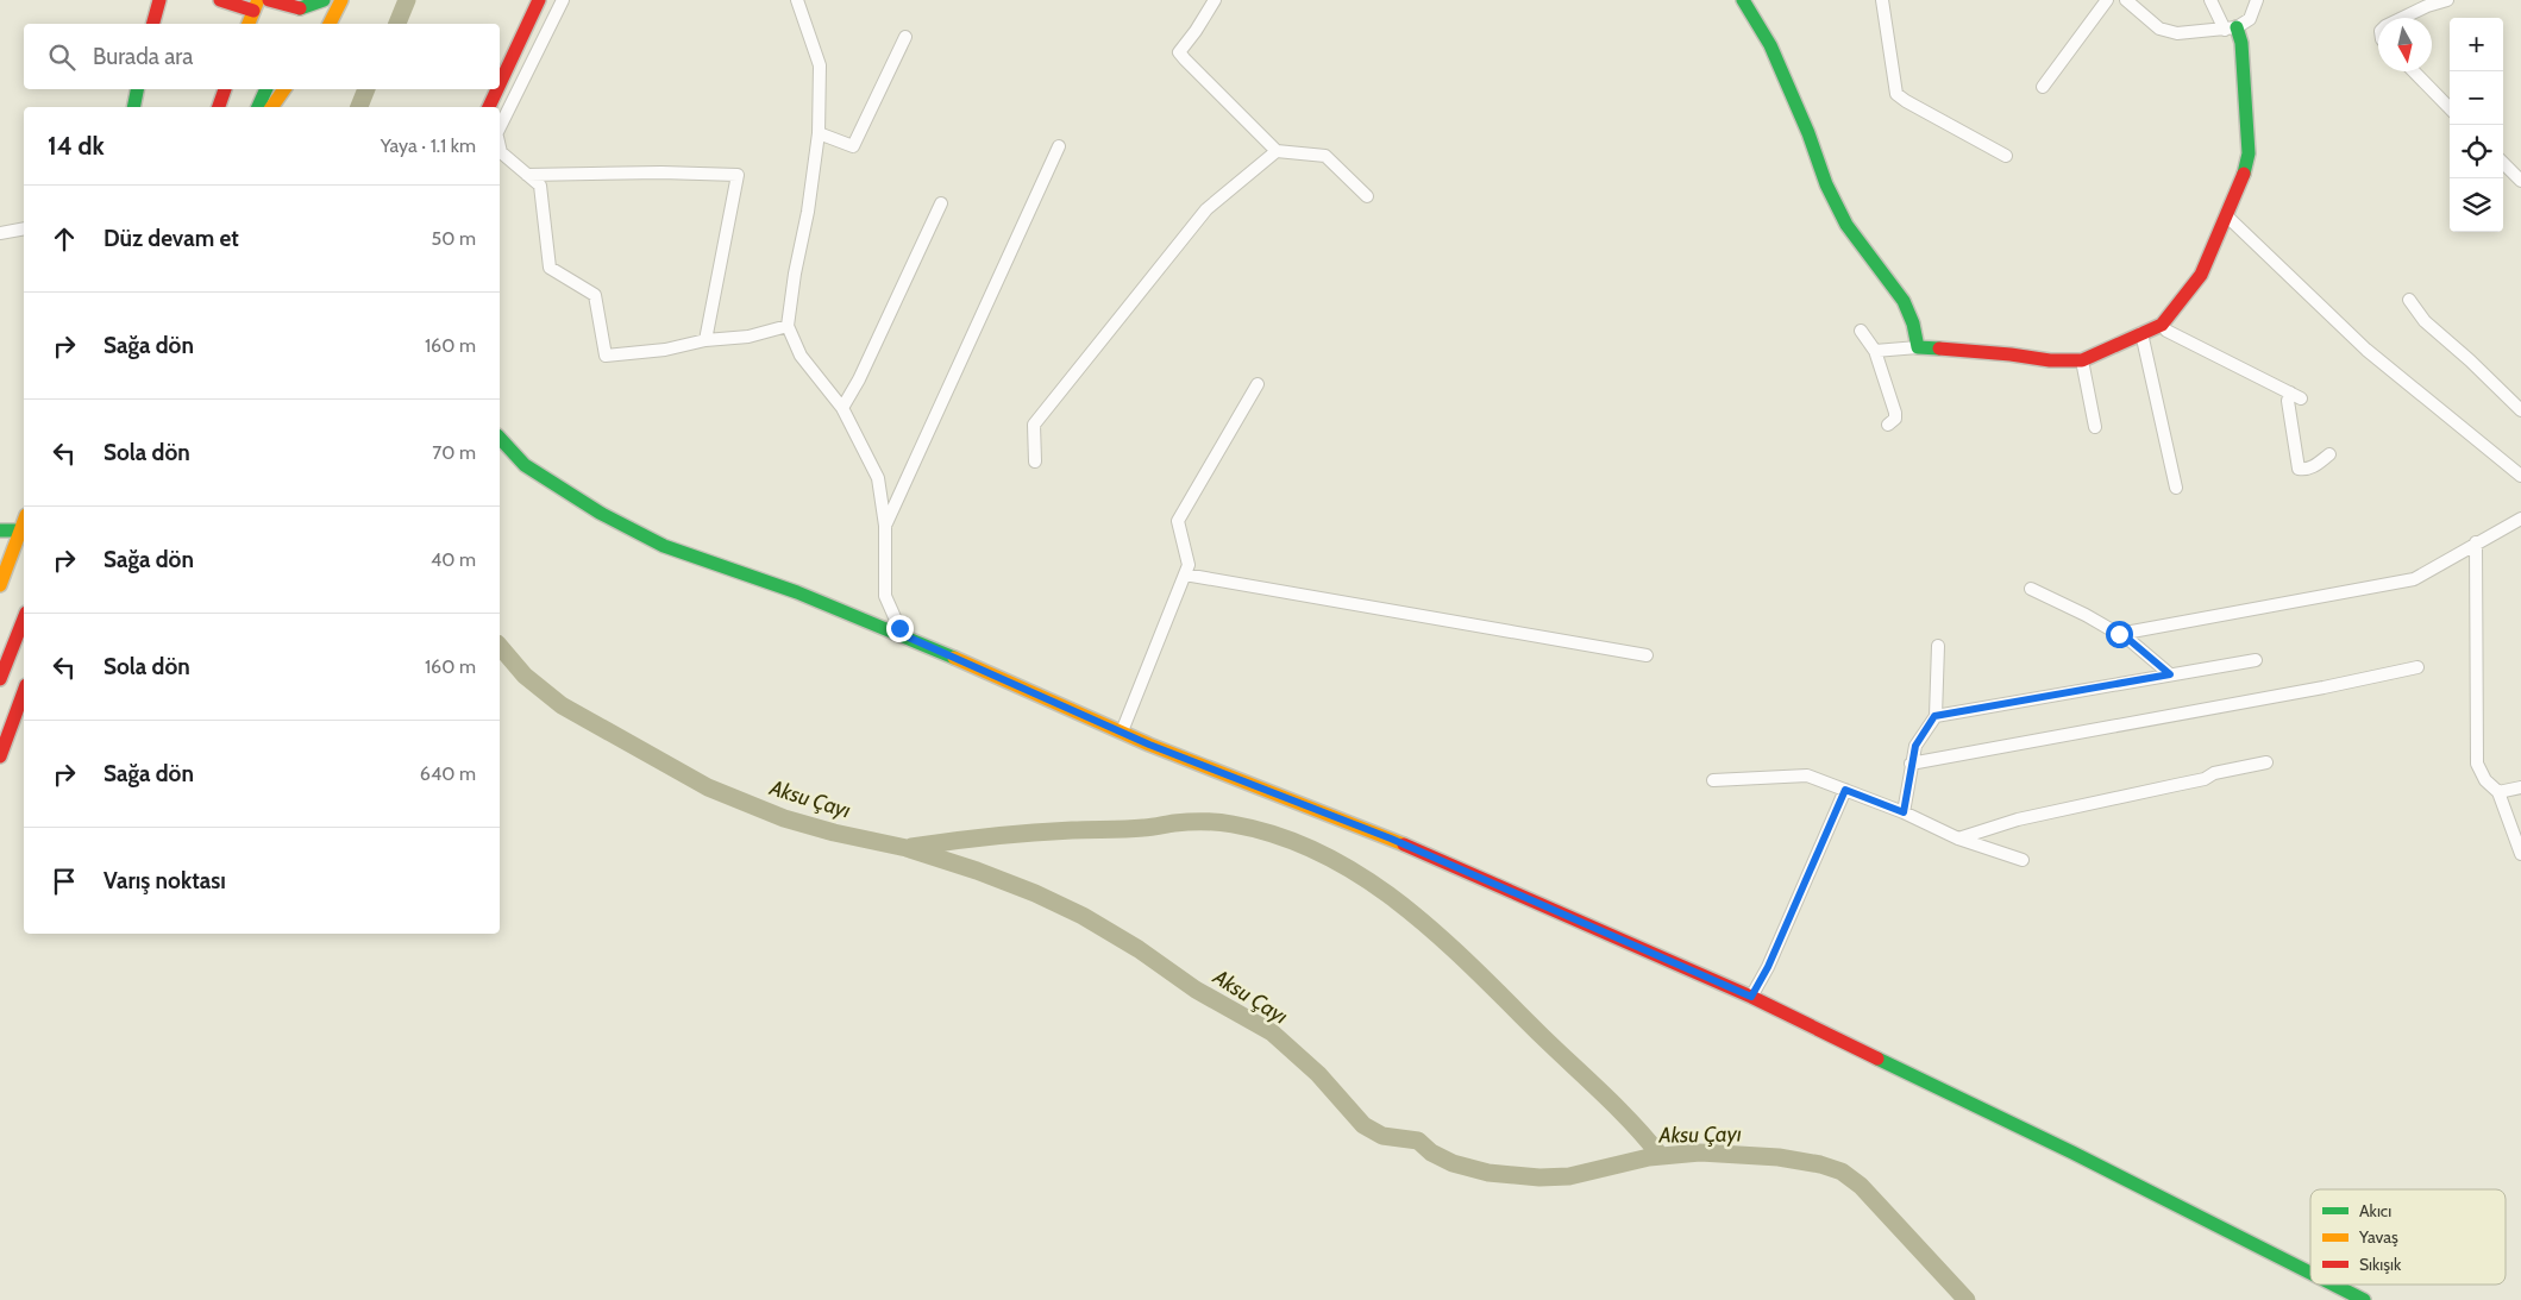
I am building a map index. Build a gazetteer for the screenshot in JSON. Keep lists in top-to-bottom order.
{
  "water": ["Aksu Çayı"],
  "legend": ["Akıcı", "Yavaş", "Sıkışık"],
  "north": "bottom",
  "page": {
    "map_buttons": ["+", "−"],
    "search": "Burada ara",
    "heading": ["14 dk", "Yaya · 1.1 km"],
    "list": [
      ["Düz devam et", "50 m"],
      ["Sağa dön", "160 m"],
      ["Sola dön", "70 m"],
      ["Sağa dön", "40 m"],
      ["Sola dön", "160 m"],
      ["Sağa dön", "640 m"],
      "Varış noktası"
    ]
  }
}
